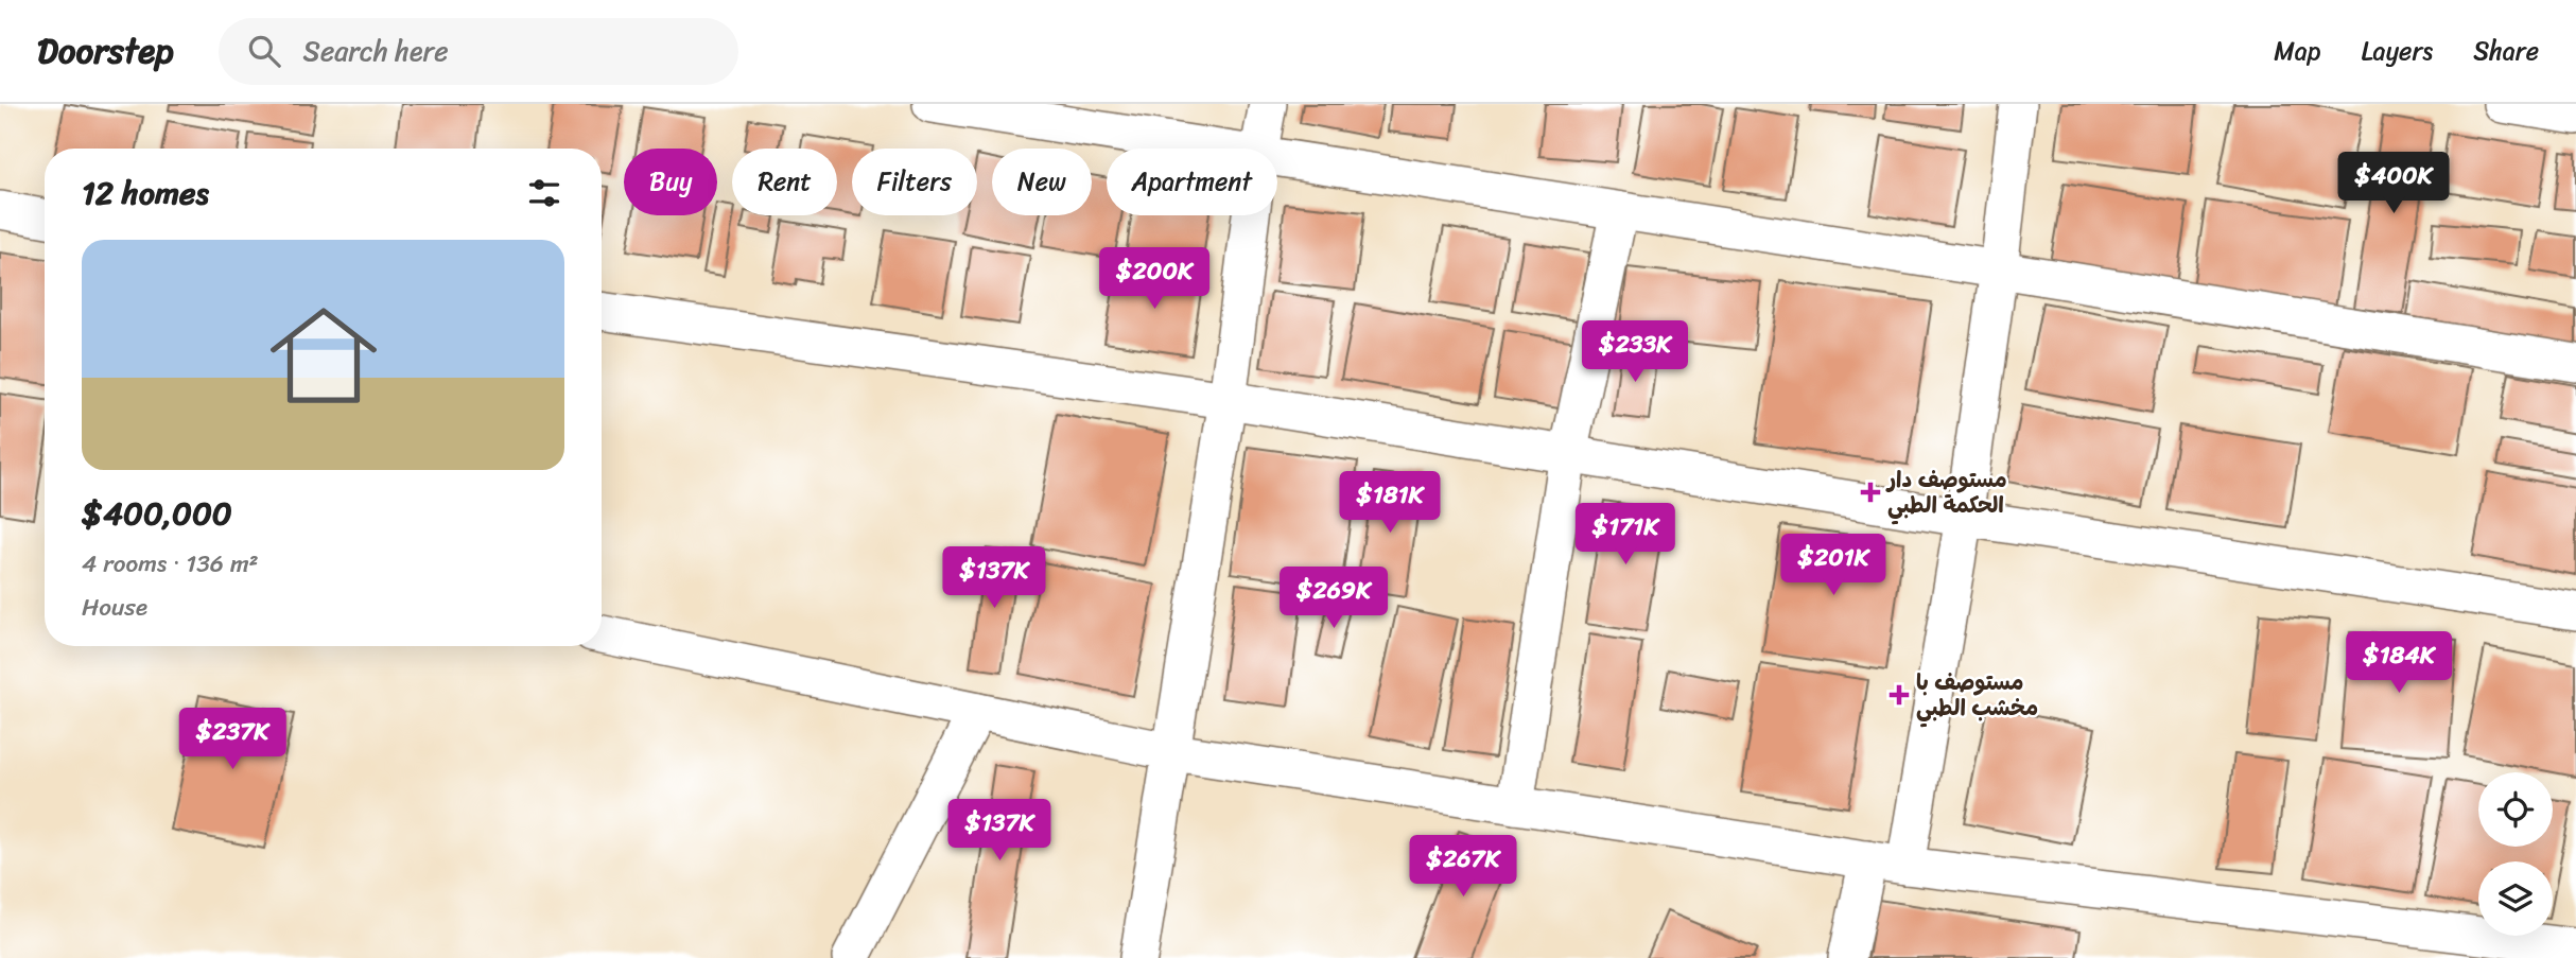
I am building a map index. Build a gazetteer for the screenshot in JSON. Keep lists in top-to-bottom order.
{
  "places": {
    "health": ["مستوصف دار الحكمة الطبي", "مستوصف با مخشب الطبي"]
  },
  "page": {
    "header": "Doorstep",
    "search": "Search here",
    "nav": ["Map", "Layers", "Share"],
    "chip": [
      "Buy",
      "Rent",
      "Filters",
      "New",
      "Apartment"
    ],
    "heading": "12 homes",
    "price": [
      "$400K",
      "$200K",
      "$233K",
      "$181K",
      "$171K",
      "$201K",
      "$137K",
      "$269K",
      "$184K",
      "$237K",
      "$137K",
      "$267K"
    ],
    "list": [
      {
        "name": "$400,000",
        "note": "4 rooms · 136 m² · House"
      }
    ]
  }
}
